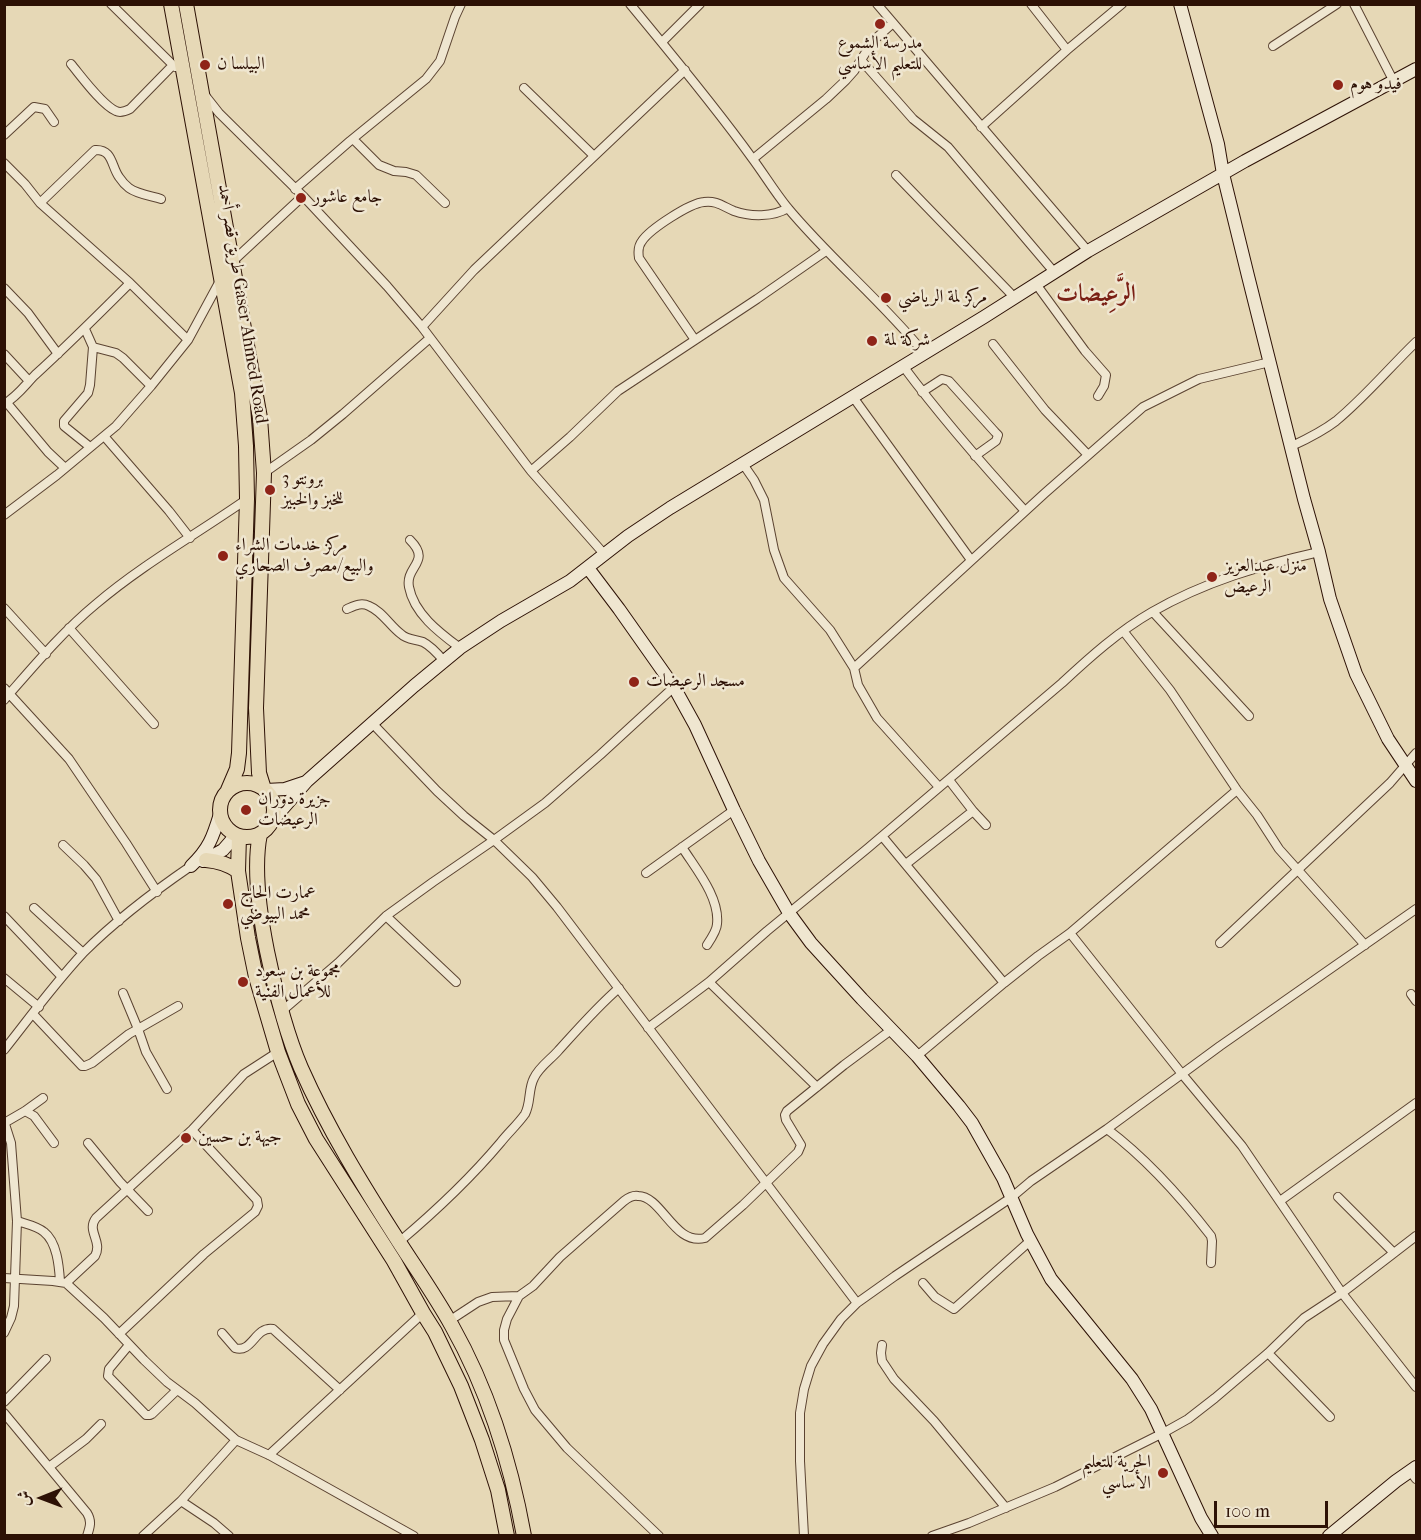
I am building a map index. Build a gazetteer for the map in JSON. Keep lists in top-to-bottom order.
{
  "streets": {
    "main road": ["طريق قصر أحمد Gaser Ahmed Road"]
  },
  "districts": ["الرَّعِيضات"],
  "places": [
    "مدرسة الشموع للتعليم الأساسي",
    "البيلسا ن",
    "فيدو هوم",
    "جامع عاشور",
    "مركز لمة الرياضي",
    "شركة لمة",
    "برونتو 3 للخبز والخبيز",
    "مركز خدمات الشراء والبيع/مصرف الصحاري",
    "منزل عبدالعزيز الرعيض",
    "مسجد الرعيضات",
    "جزيرة دوران الرعيضات",
    "عمارت الحاج محمد البيوضي",
    "مجموعة بن سعود للأعمال الفنية",
    "جيهة بن حسين",
    "الحرية للتعليم الأساسي"
  ],
  "scale_bar": "100 m",
  "north": "left"
}
